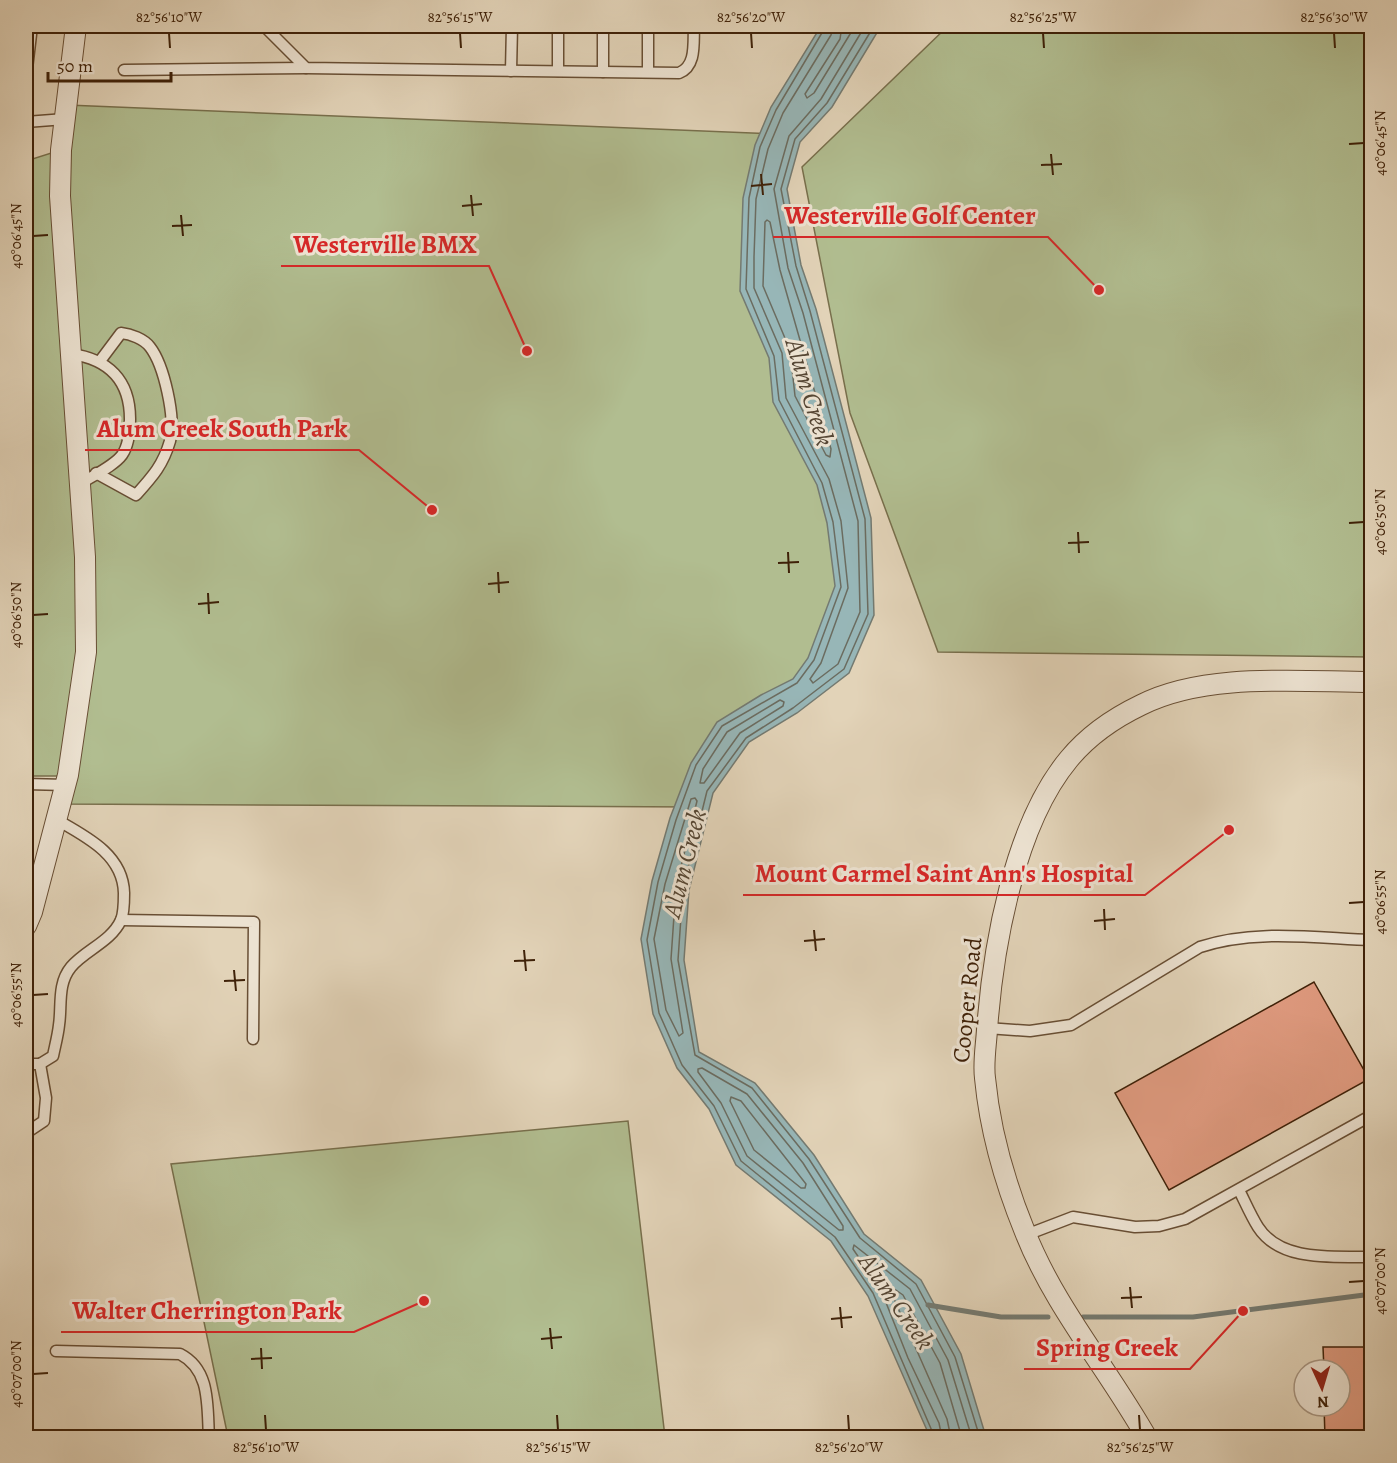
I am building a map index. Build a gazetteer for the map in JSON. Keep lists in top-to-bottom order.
{
  "streets": {
    "street": ["Cooper Road"]
  },
  "water": ["Alum Creek"],
  "places": [
    "Westerville Golf Center",
    "Westerville BMX",
    "Alum Creek South Park",
    "Mount Carmel Saint Ann's Hospital",
    "Walter Cherrington Park",
    "Spring Creek"
  ],
  "scale_bar": "50 m",
  "north": "bottom",
  "coordinates": [
    "82°56'10\"W",
    "82°56'15\"W",
    "82°56'20\"W",
    "82°56'25\"W",
    "82°56'30\"W",
    "40°06'45\"N",
    "40°06'50\"N",
    "40°06'55\"N",
    "40°07'00\"N"
  ]
}
